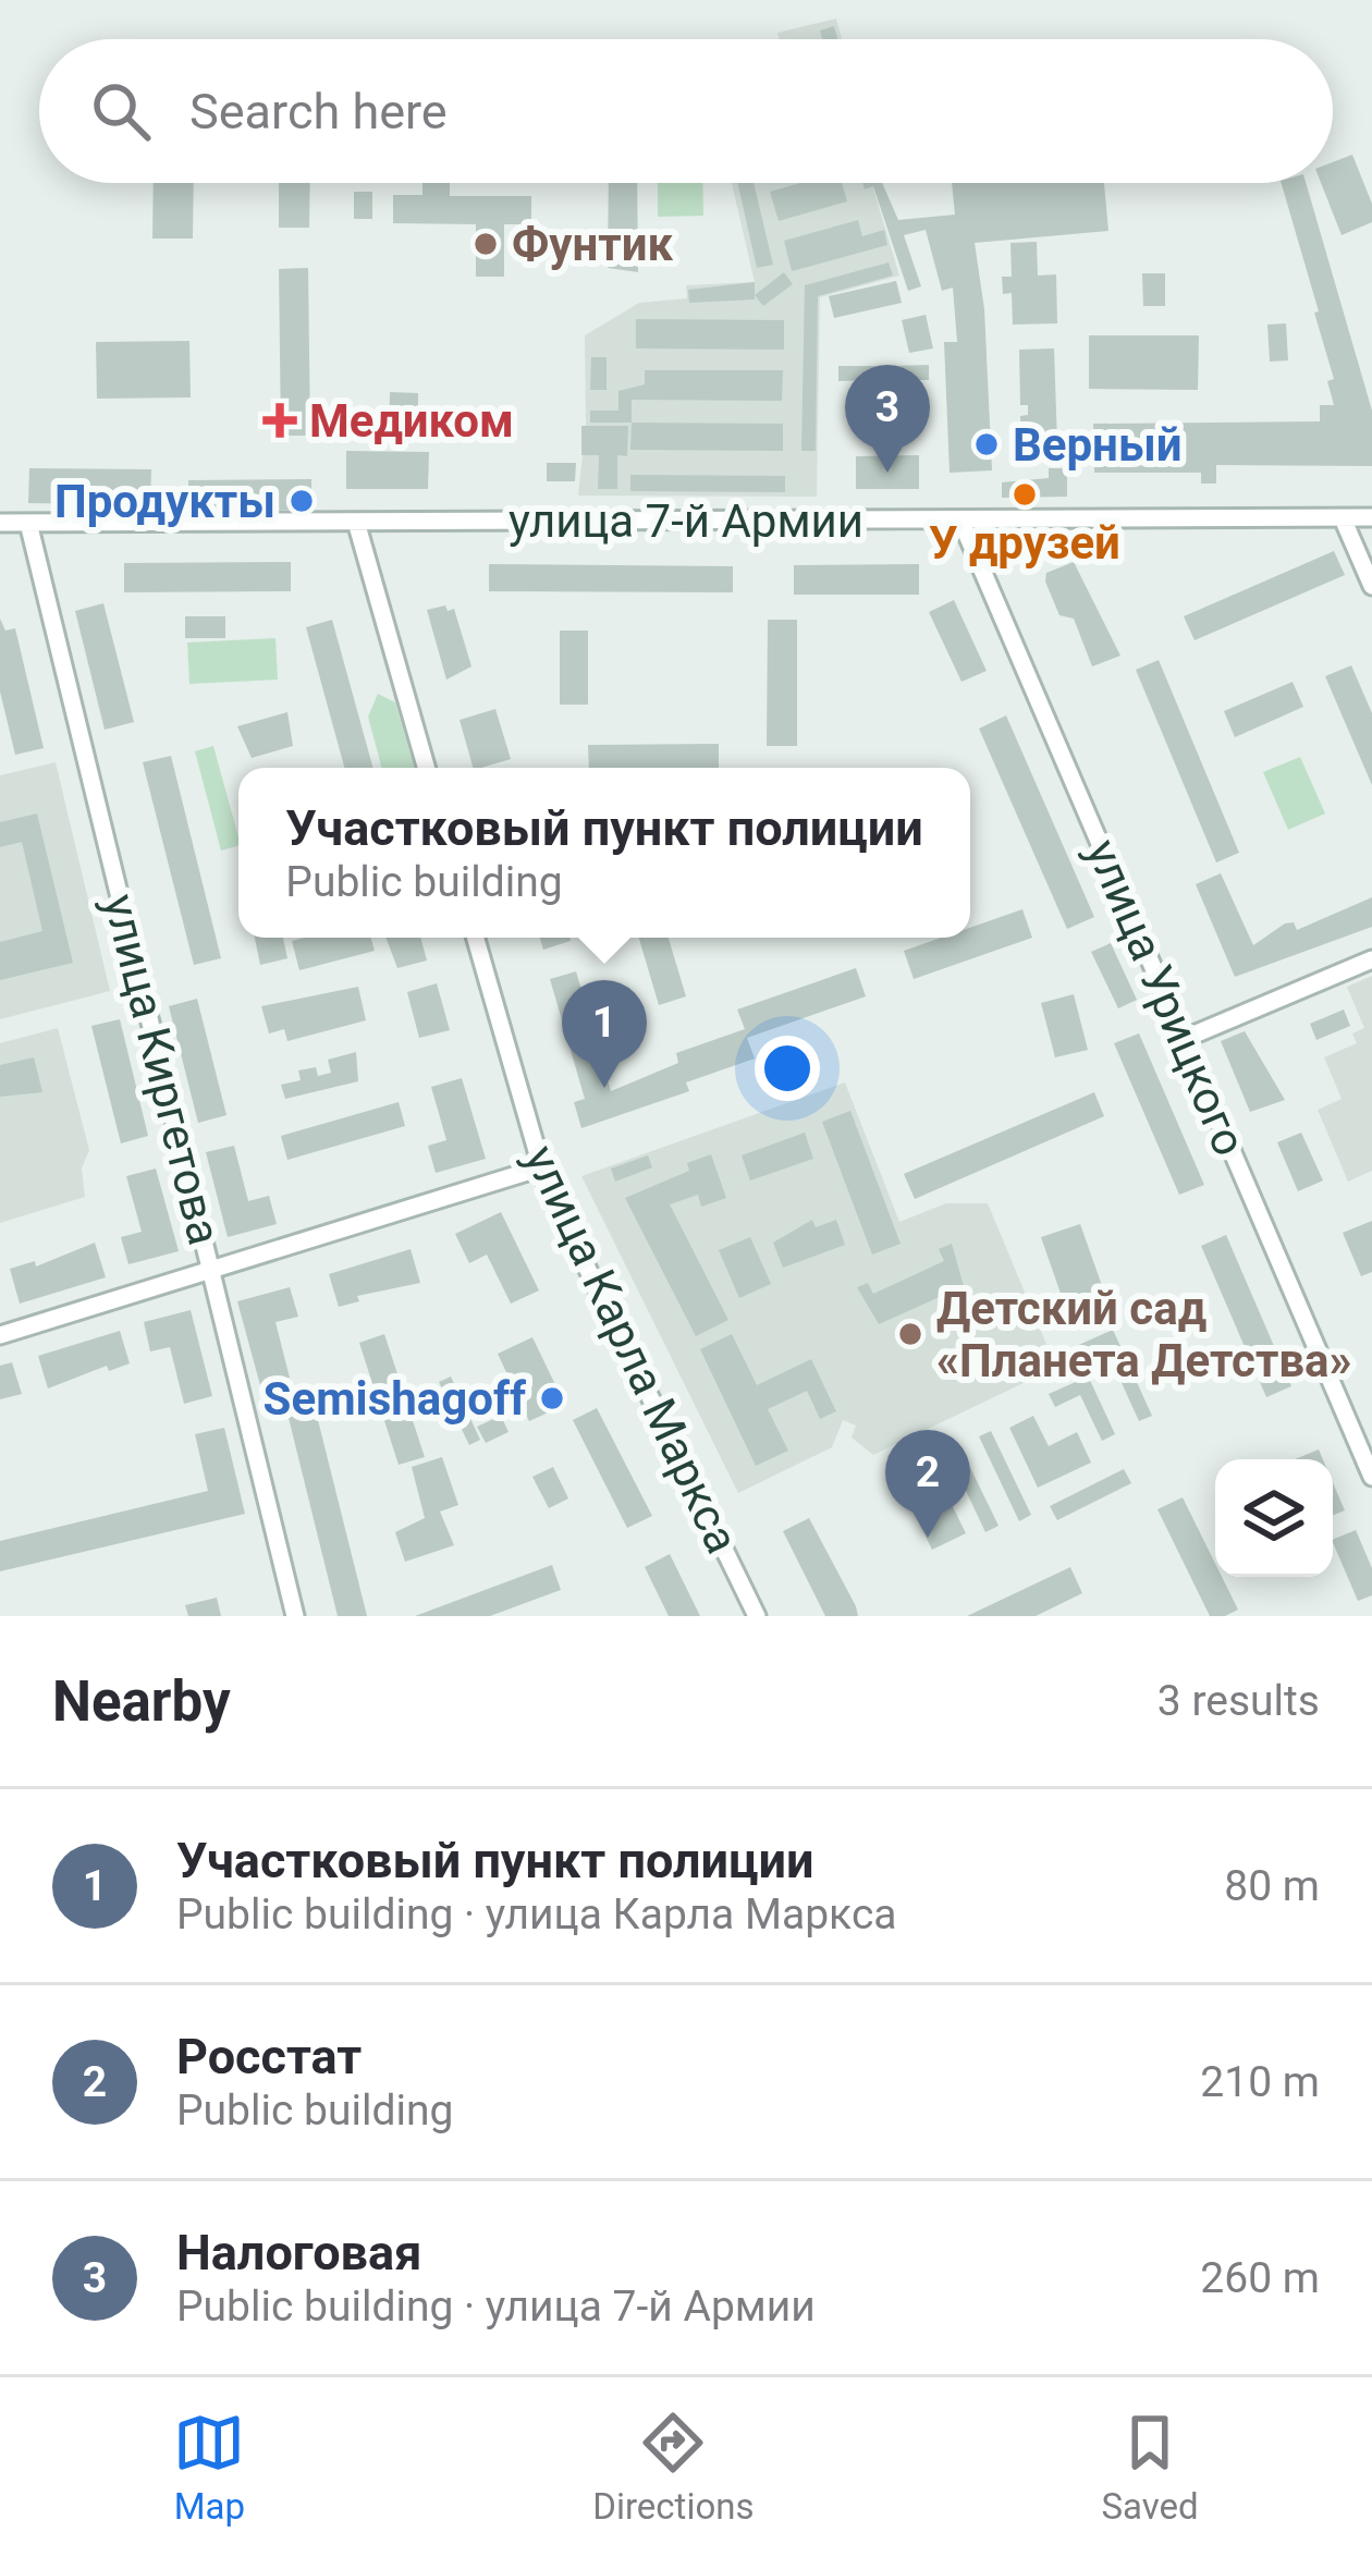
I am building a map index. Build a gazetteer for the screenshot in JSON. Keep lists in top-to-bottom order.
{
  "streets": {
    "street": [
      "улица 7-й Армии",
      "улица Урицкого",
      "улица Киргетова",
      "улица Карла Маркса"
    ]
  },
  "crossings": [
    ["улица 7-й Армии", "улица Урицкого"],
    ["улица 7-й Армии", "улица Киргетова"]
  ],
  "places": {
    "other": [
      "Фунтик",
      "Верный",
      "У друзей",
      "Продукты",
      "Детский сад «Планета Детства»",
      "Semishagoff"
    ],
    "health": ["Медиком"]
  },
  "page": {
    "search": "Search here",
    "pins": ["3", "1", "2"],
    "popup": ["Участковый пункт полиции", "Public building"],
    "heading": ["Nearby", "3 results"],
    "list": [
      {
        "mark": "1",
        "name": "Участковый пункт полиции",
        "note": "Public building · улица Карла Маркса",
        "value": "80 m"
      },
      {
        "mark": "2",
        "name": "Росстат",
        "note": "Public building",
        "value": "210 m"
      },
      {
        "mark": "3",
        "name": "Налоговая",
        "note": "Public building · улица 7-й Армии",
        "value": "260 m"
      }
    ],
    "nav": ["Map", "Directions", "Saved"]
  }
}
